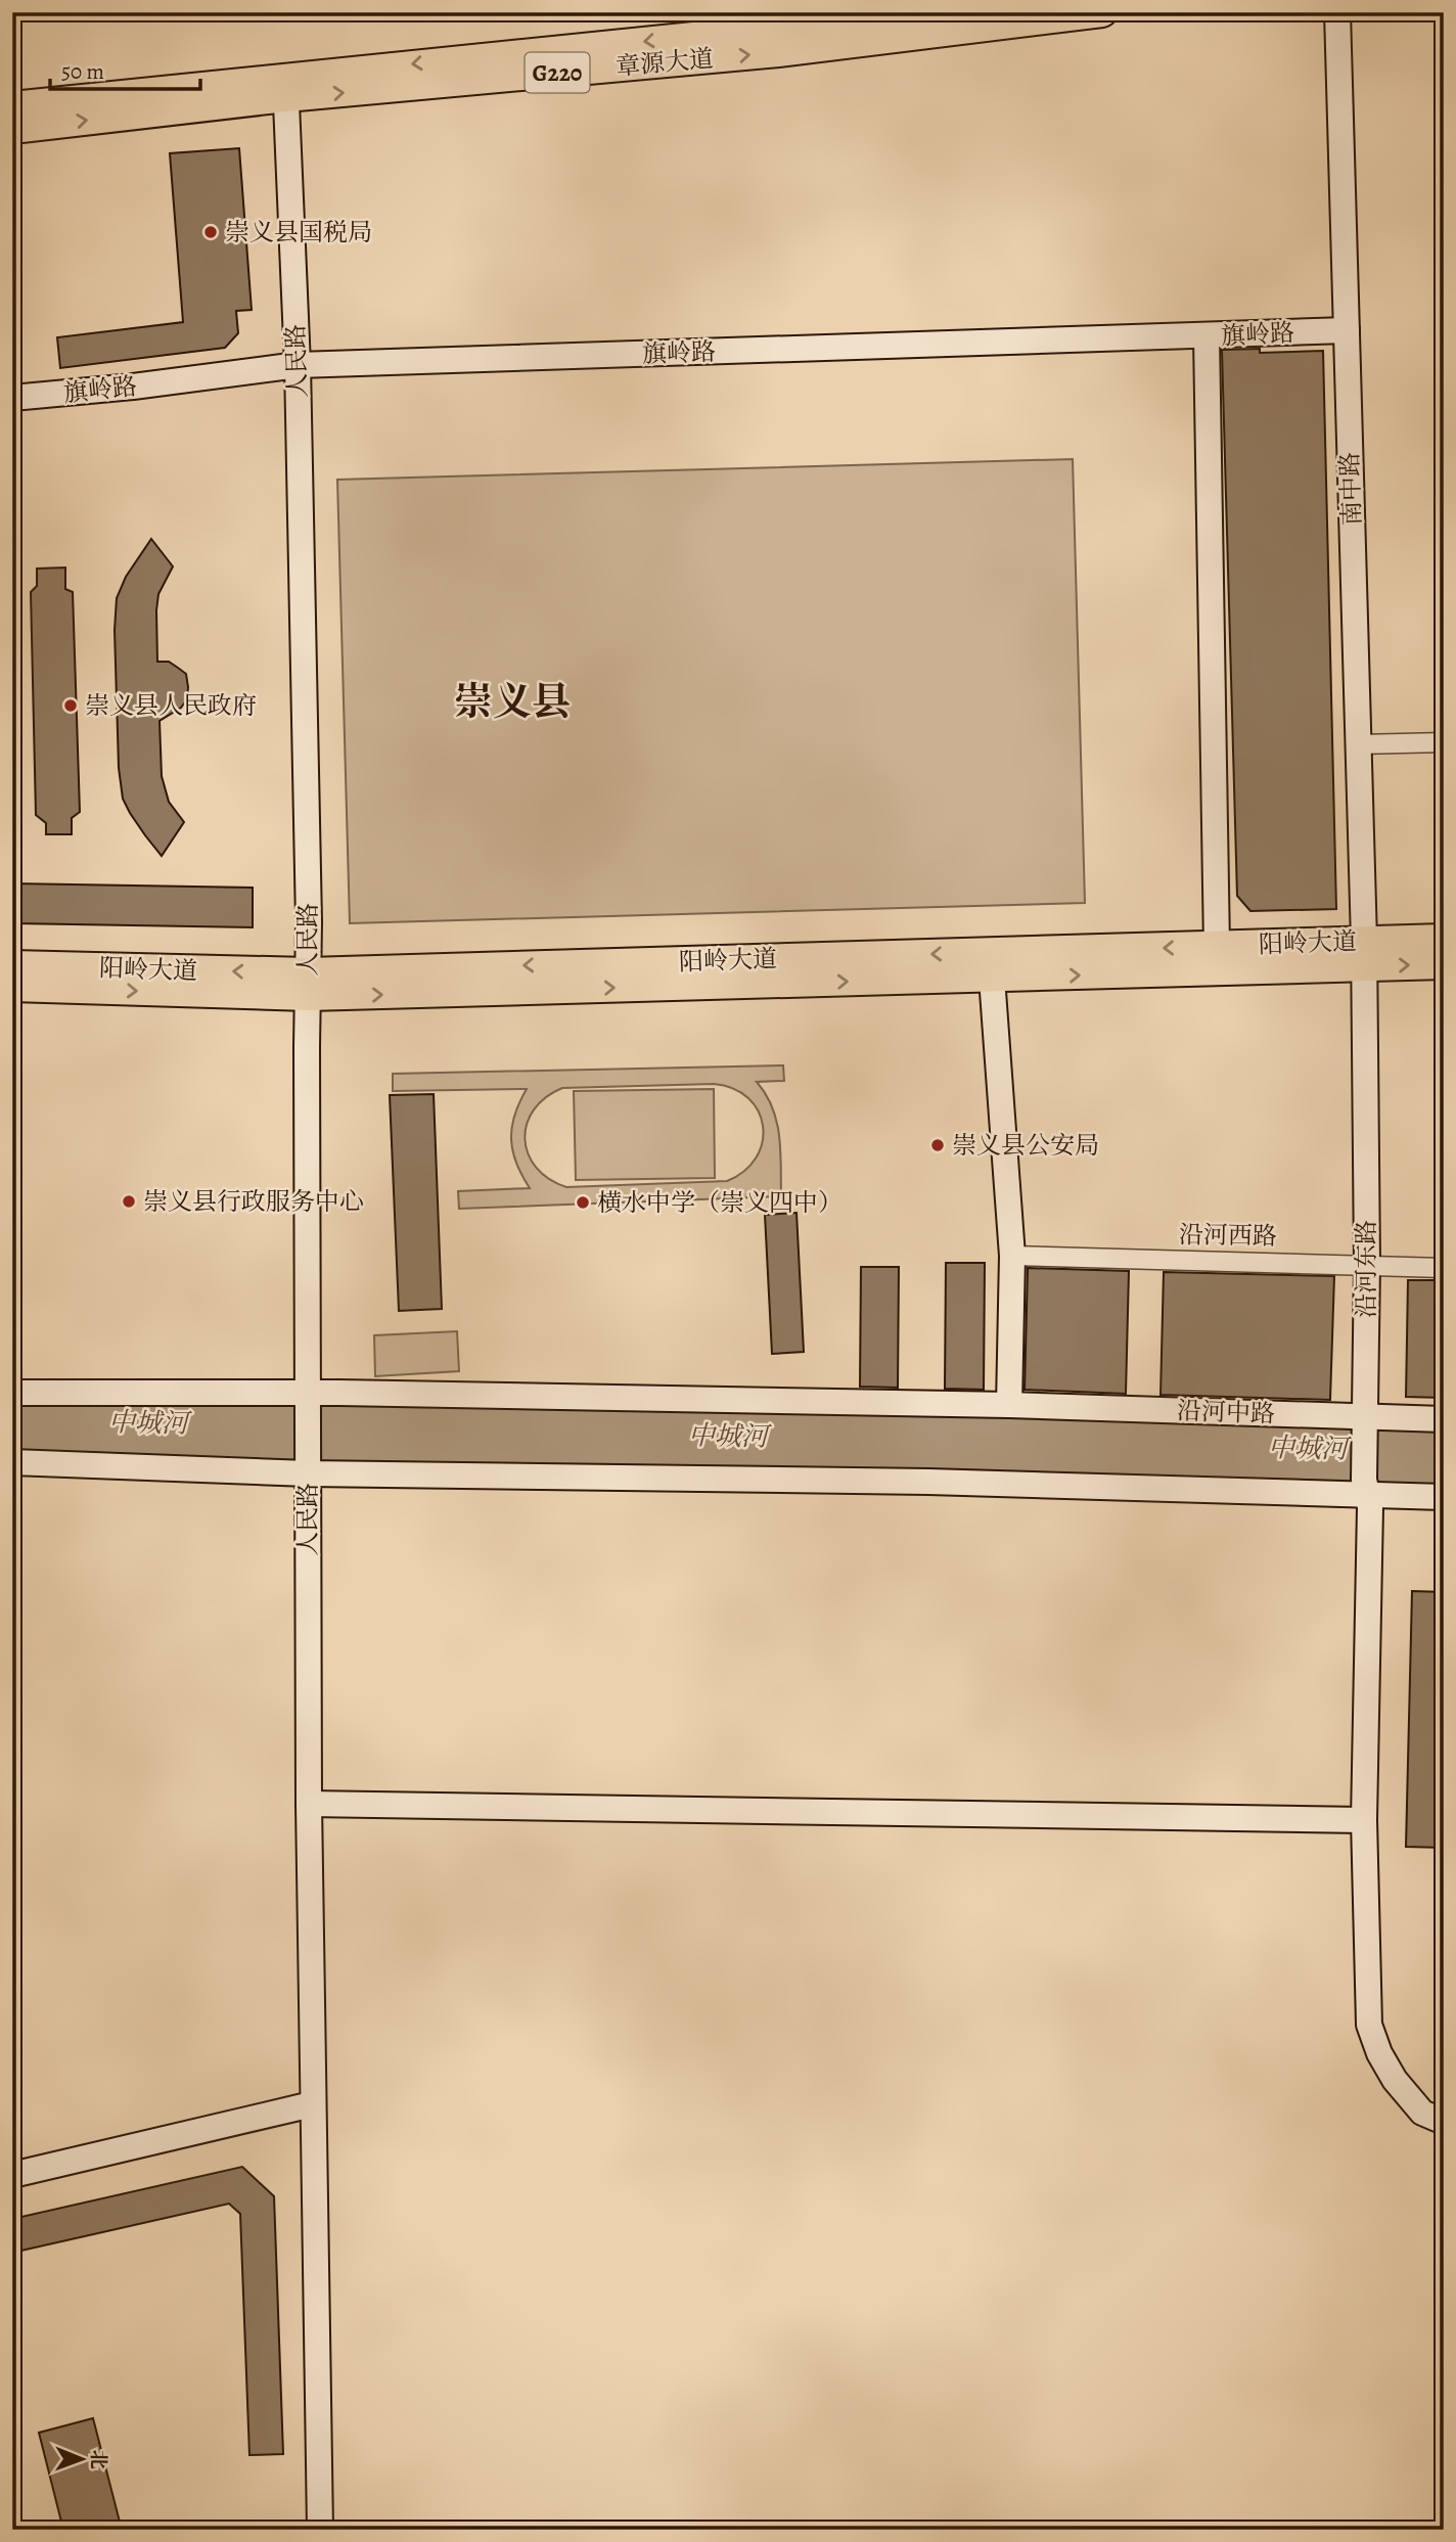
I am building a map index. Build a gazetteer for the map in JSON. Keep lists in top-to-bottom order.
{
  "streets": {
    "main road": ["章源大道", "G220", "阳岭大道"],
    "street": [
      "旗岭路",
      "人民路",
      "南中路",
      "沿河西路",
      "沿河东路",
      "沿河中路"
    ]
  },
  "crossings": [
    ["章源大道", "人民路"],
    ["旗岭路", "人民路"],
    ["旗岭路", "南中路"],
    ["人民路", "阳岭大道"],
    ["人民路", "沿河中路"],
    ["南中路", "阳岭大道"],
    ["南中路", "沿河东路"],
    ["阳岭大道", "沿河东路"],
    ["沿河西路", "沿河东路"],
    ["沿河东路", "沿河中路"]
  ],
  "districts": ["崇义县"],
  "water": ["中城河"],
  "places": [
    "崇义县国税局",
    "崇义县人民政府",
    "崇义县公安局",
    "崇义县行政服务中心",
    "横水中学（崇义四中）"
  ],
  "scale_bar": "50 m",
  "north": "right"
}
